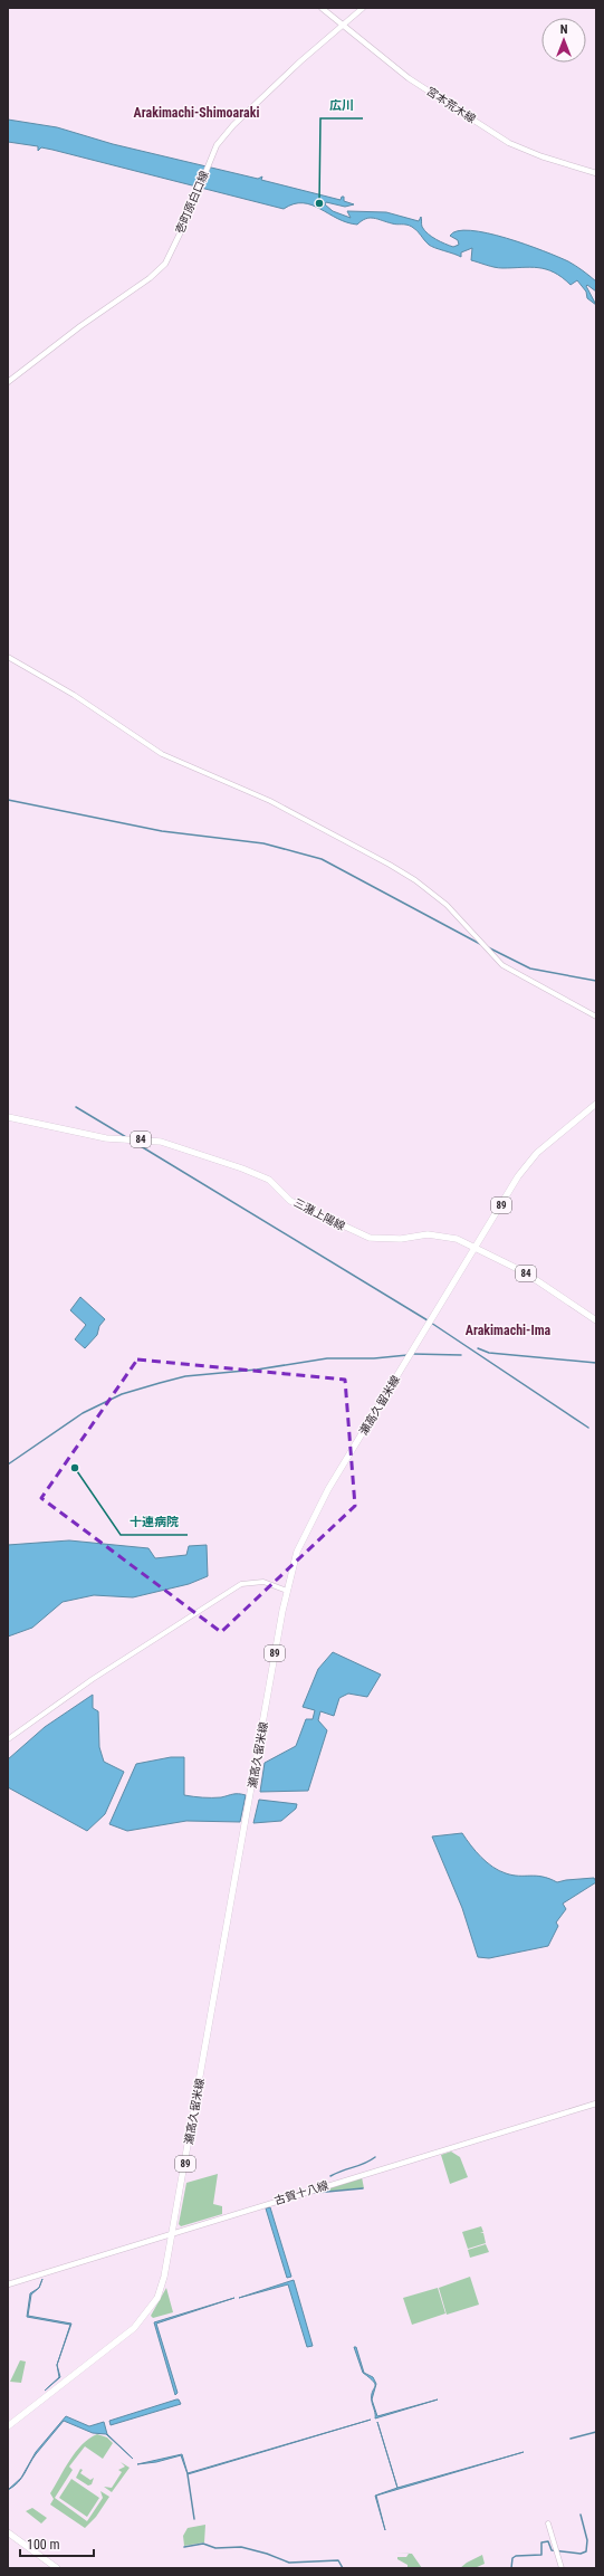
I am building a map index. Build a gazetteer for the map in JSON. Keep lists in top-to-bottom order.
{
  "streets": {
    "main road": [
      "宮本荒木線",
      "壱町原白口線",
      "84",
      "89",
      "三潴上陽線",
      "瀬高久留米線",
      "古賀十八線"
    ]
  },
  "crossings": [
    ["宮本荒木線", "壱町原白口線"],
    ["三潴上陽線", "瀬高久留米線"],
    ["瀬高久留米線", "古賀十八線"]
  ],
  "districts": ["Arakimachi-Shimoaraki", "Arakimachi-Ima"],
  "places": ["広川", "十連病院"],
  "scale_bar": "100 m",
  "north": "top"
}
